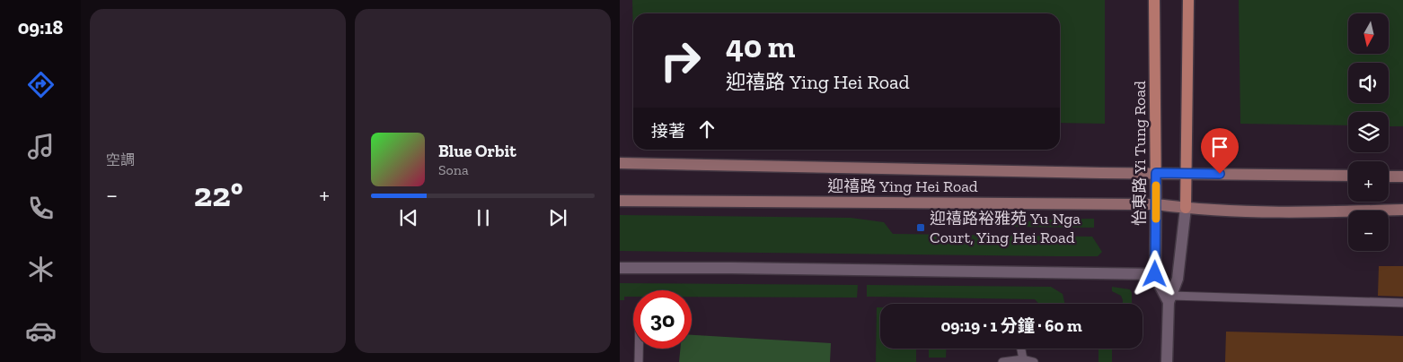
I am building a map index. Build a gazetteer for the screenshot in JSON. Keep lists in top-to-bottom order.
{
  "streets": {
    "main road": ["怡東路 Yi Tung Road", "迎禧路 Ying Hei Road"]
  },
  "crossings": [
    ["怡東路 Yi Tung Road", "迎禧路 Ying Hei Road"]
  ],
  "places": {
    "transit": ["迎禧路裕雅苑 Yu Nga Court, Ying Hei Road"]
  },
  "north": "bottom",
  "page": {
    "tabs": "09:18",
    "tile": "空調",
    "map_buttons": ["+", "−"],
    "turn": ["40 m", "迎禧路 Ying Hei Road"],
    "then": "接著",
    "song": ["Blue Orbit", "Sona"],
    "heat": ["−", "22°", "+"],
    "limit": "30",
    "trip": "09:19 · 1 分鐘 · 60 m"
  }
}
